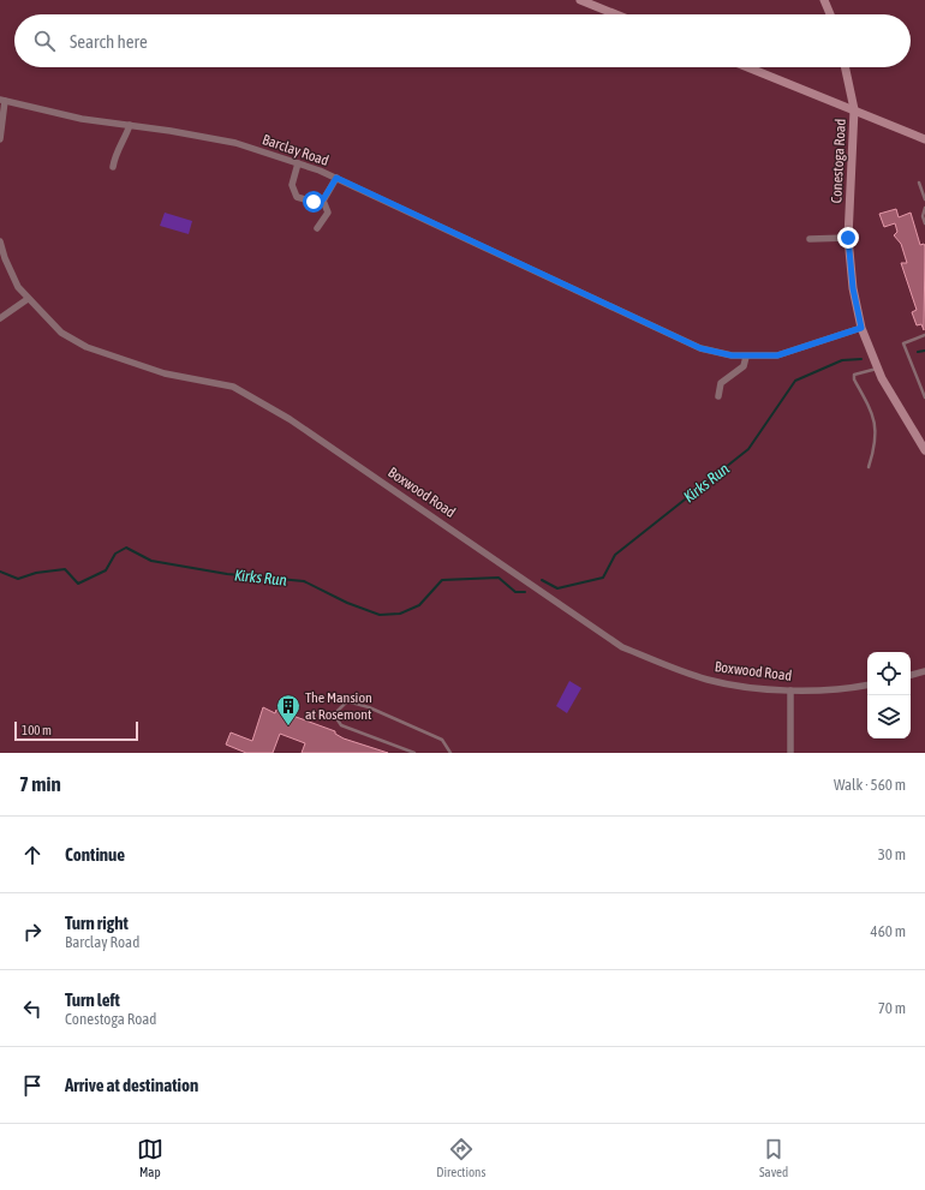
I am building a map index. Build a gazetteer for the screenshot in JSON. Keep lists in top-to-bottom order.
{
  "streets": {
    "main road": ["Conestoga Road"],
    "street": ["Barclay Road", "Boxwood Road"]
  },
  "crossings": [
    ["Barclay Road", "Conestoga Road"]
  ],
  "water": ["Kirks Run"],
  "places": {
    "building": ["The Mansion at Rosemont"]
  },
  "scale_bar": "100 m",
  "page": {
    "search": "Search here",
    "scale": "100 m",
    "heading": ["7 min", "Walk · 560 m"],
    "list": [
      ["Continue", "30 m"],
      ["Turn right", "Barclay Road", "460 m"],
      ["Turn left", "Conestoga Road", "70 m"],
      "Arrive at destination"
    ],
    "nav": ["Map", "Directions", "Saved"]
  }
}
